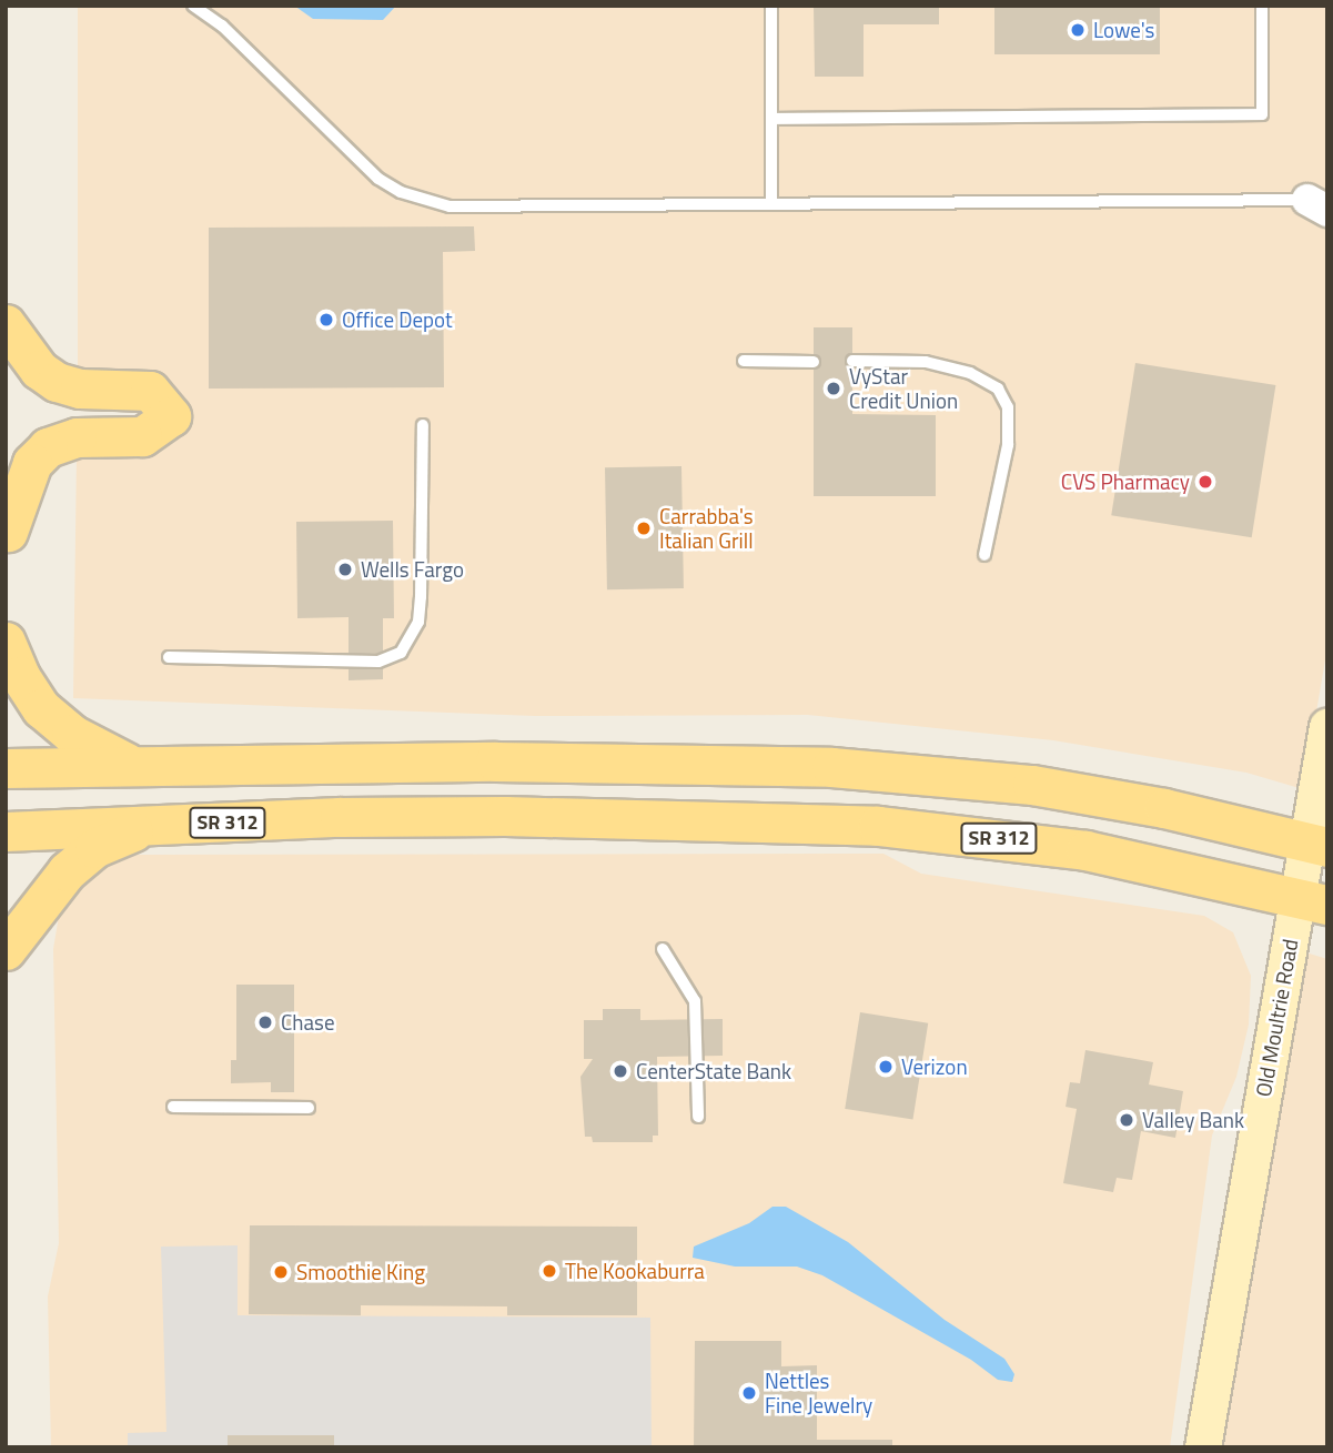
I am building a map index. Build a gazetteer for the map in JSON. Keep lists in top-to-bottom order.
{
  "streets": {
    "main road": ["SR 312", "Old Moultrie Road"]
  },
  "crossings": [
    ["SR 312", "Old Moultrie Road"]
  ],
  "places": [
    "Lowe's",
    "Office Depot",
    "VyStar Credit Union",
    "CVS Pharmacy",
    "Carrabba's Italian Grill",
    "Wells Fargo",
    "Chase",
    "Verizon",
    "CenterState Bank",
    "Valley Bank",
    "The Kookaburra",
    "Smoothie King",
    "Nettles Fine Jewelry"
  ]
}
